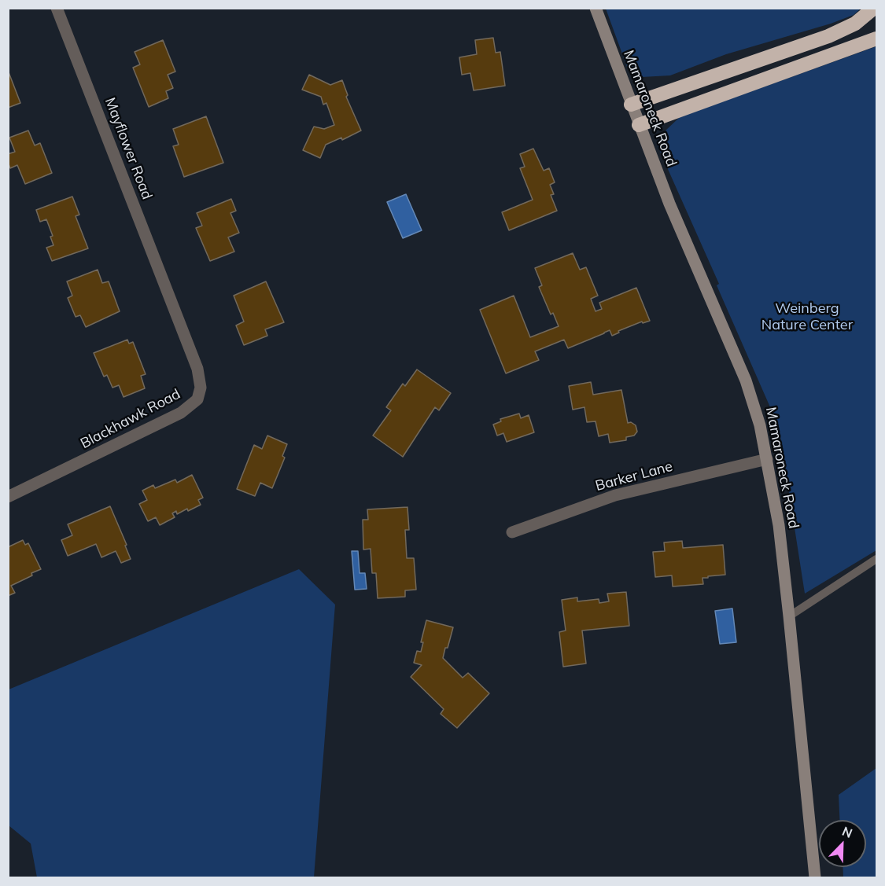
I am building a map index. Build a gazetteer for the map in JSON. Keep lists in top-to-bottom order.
{
  "streets": {
    "street": [
      "Mamaroneck Road",
      "Mayflower Road",
      "Blackhawk Road",
      "Barker Lane"
    ]
  },
  "crossings": [
    ["Mamaroneck Road", "Barker Lane"],
    ["Mayflower Road", "Blackhawk Road"]
  ],
  "parks": ["Weinberg Nature Center"],
  "north": "top right"
}
